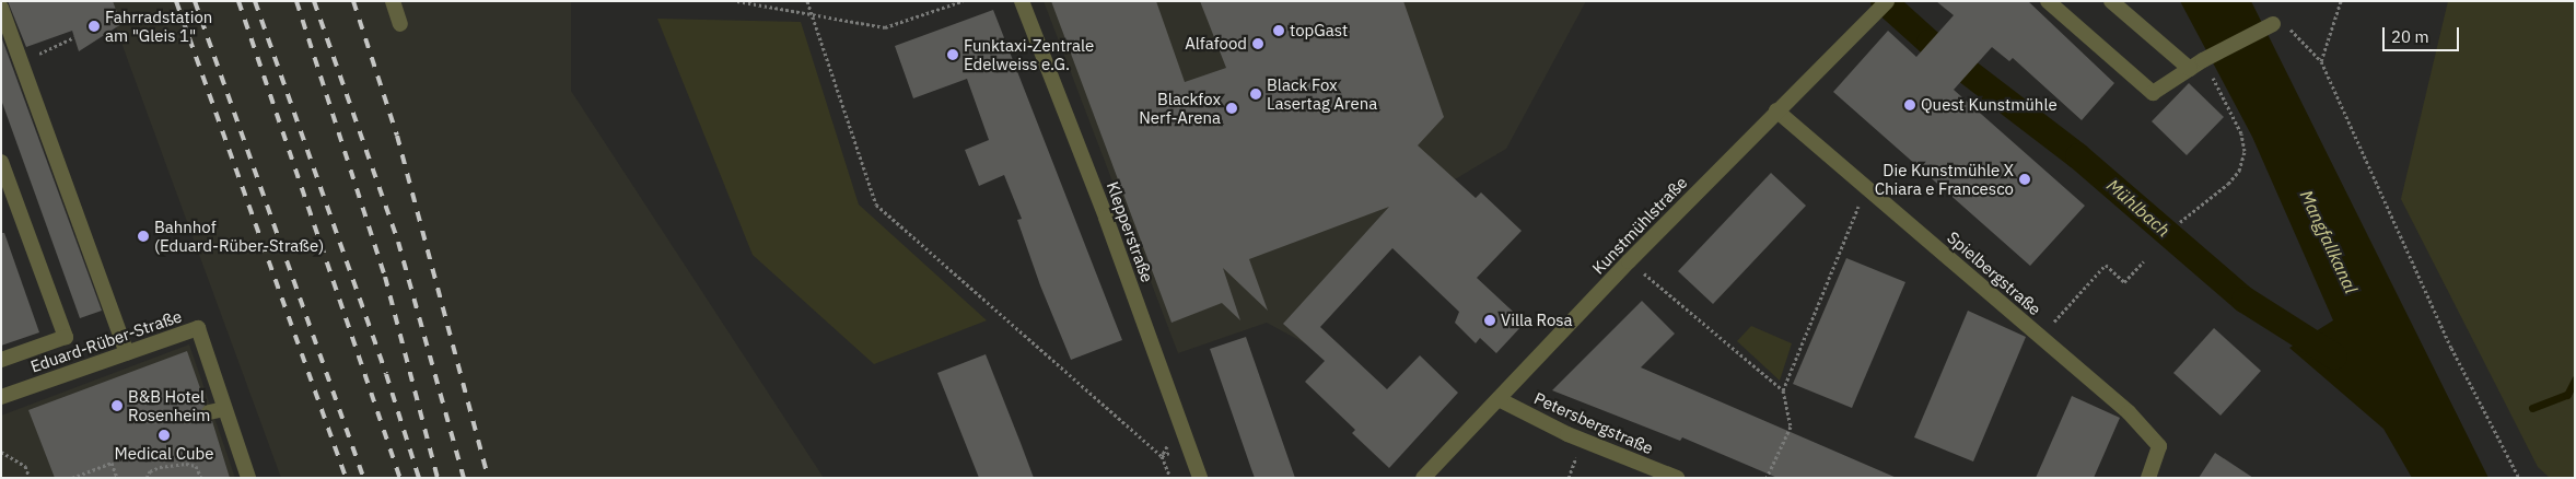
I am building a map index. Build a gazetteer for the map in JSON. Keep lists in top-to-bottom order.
{
  "streets": {
    "street": [
      "Kunstmühlstraße",
      "Klepperstraße",
      "Spielbergstraße",
      "Eduard-Rüber-Straße",
      "Petersbergstraße"
    ]
  },
  "crossings": [
    ["Kunstmühlstraße", "Spielbergstraße"],
    ["Kunstmühlstraße", "Petersbergstraße"]
  ],
  "water": ["Mühlbach", "Mangfallkanal"],
  "places": [
    "Fahrradstation am \"Gleis 1\"",
    "topGast",
    "Alfafood",
    "Funktaxi-Zentrale Edelweiss e.G.",
    "Black Fox Lasertag Arena",
    "Quest Kunstmühle",
    "Blackfox Nerf-Arena",
    "Die Kunstmühle X Chiara e Francesco",
    "Bahnhof (Eduard-Rüber-Straße)",
    "Villa Rosa",
    "B&B Hotel Rosenheim",
    "Medical Cube"
  ],
  "scale_bar": "20 m"
}
